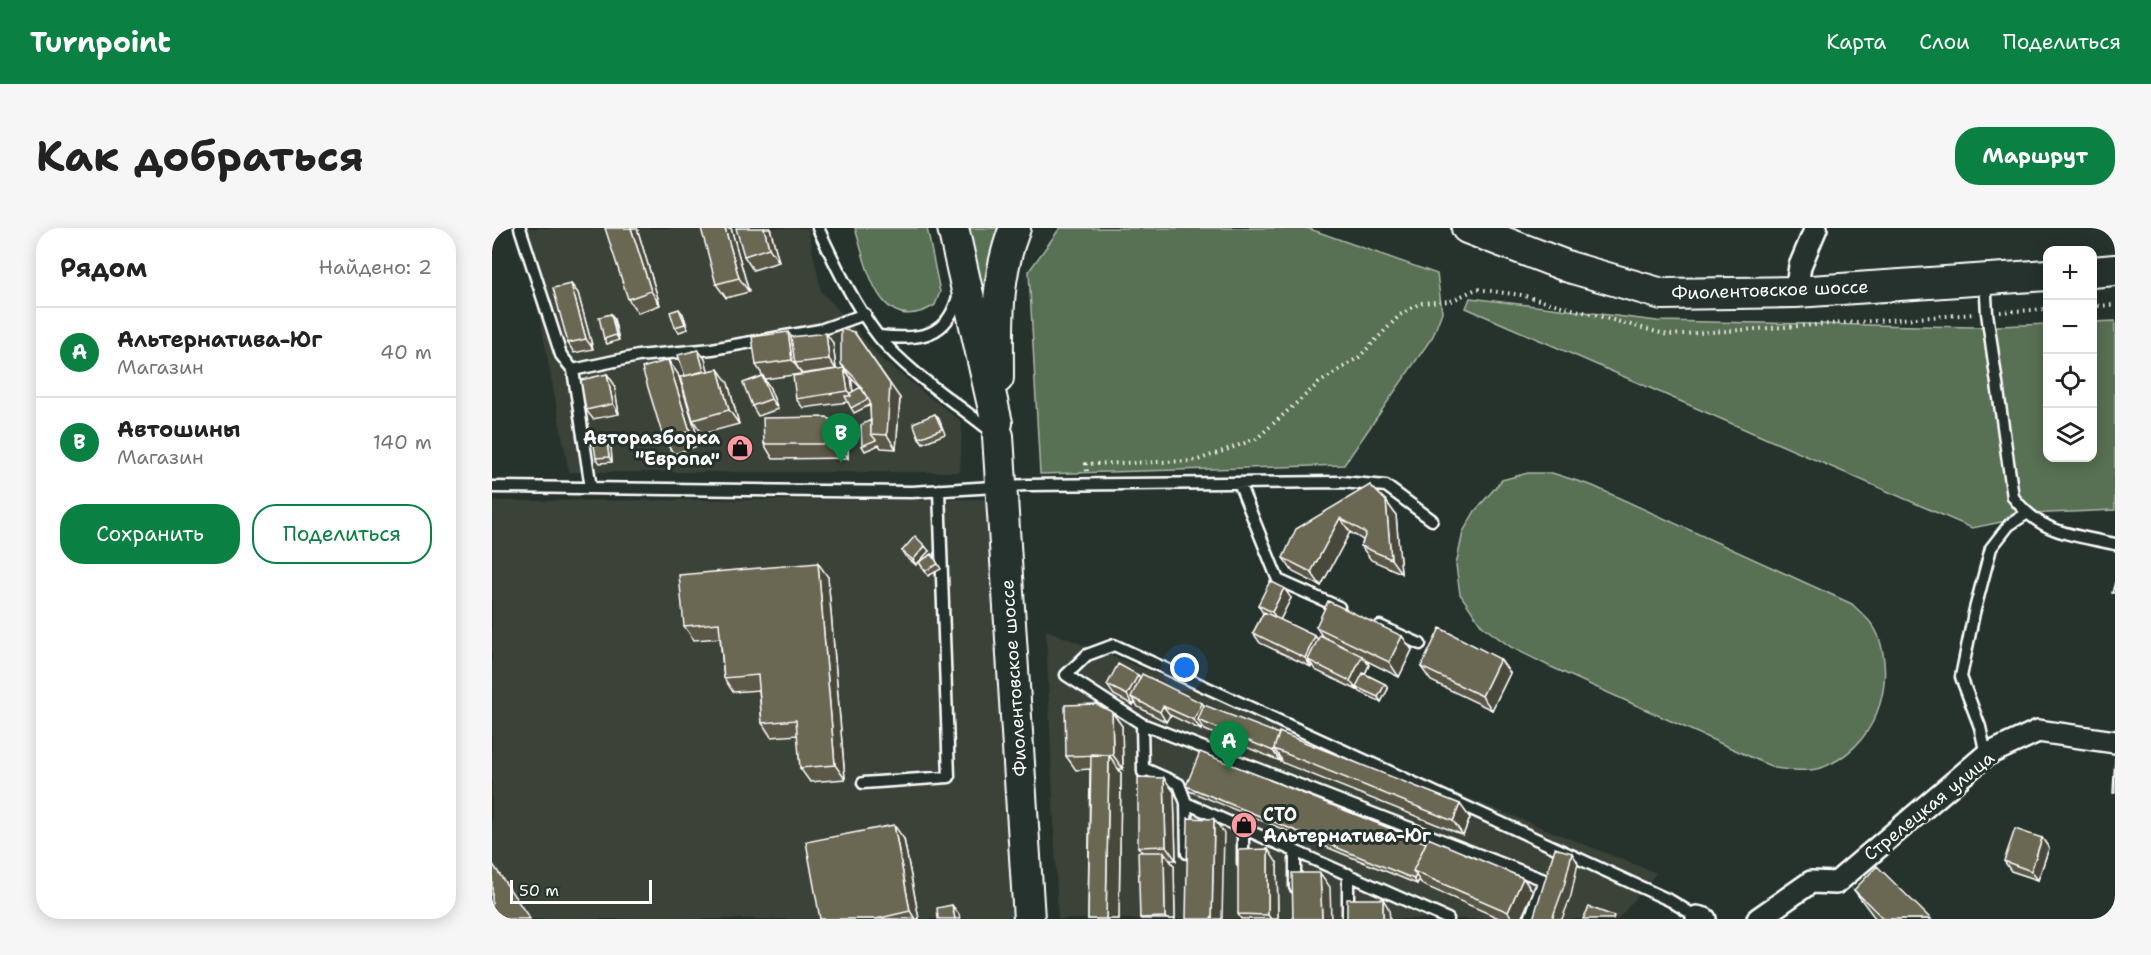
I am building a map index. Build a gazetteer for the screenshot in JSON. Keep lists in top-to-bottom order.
{
  "streets": {
    "main road": ["Фиолентовское шоссе"],
    "street": ["Стрелецкая улица"]
  },
  "places": {
    "shop": ["Авторазборка \"Европа\"", "СТО Альтернатива-Юг"]
  },
  "scale_bar": "50 m",
  "page": {
    "header": "Turnpoint",
    "nav": ["Карта", "Слои", "Поделиться"],
    "buttons": [
      "Маршрут",
      ["Сохранить", "Поделиться"]
    ],
    "title": "Как добраться",
    "heading": ["Рядом", "Найдено: 2"],
    "map_buttons": ["+", "−"],
    "list": [
      {
        "mark": "A",
        "name": "Альтернатива-Юг",
        "note": "Магазин",
        "value": "40 m"
      },
      {
        "mark": "B",
        "name": "Автошины",
        "note": "Магазин",
        "value": "140 m"
      }
    ],
    "pins": ["B", "A"],
    "scale": "50 m"
  }
}
